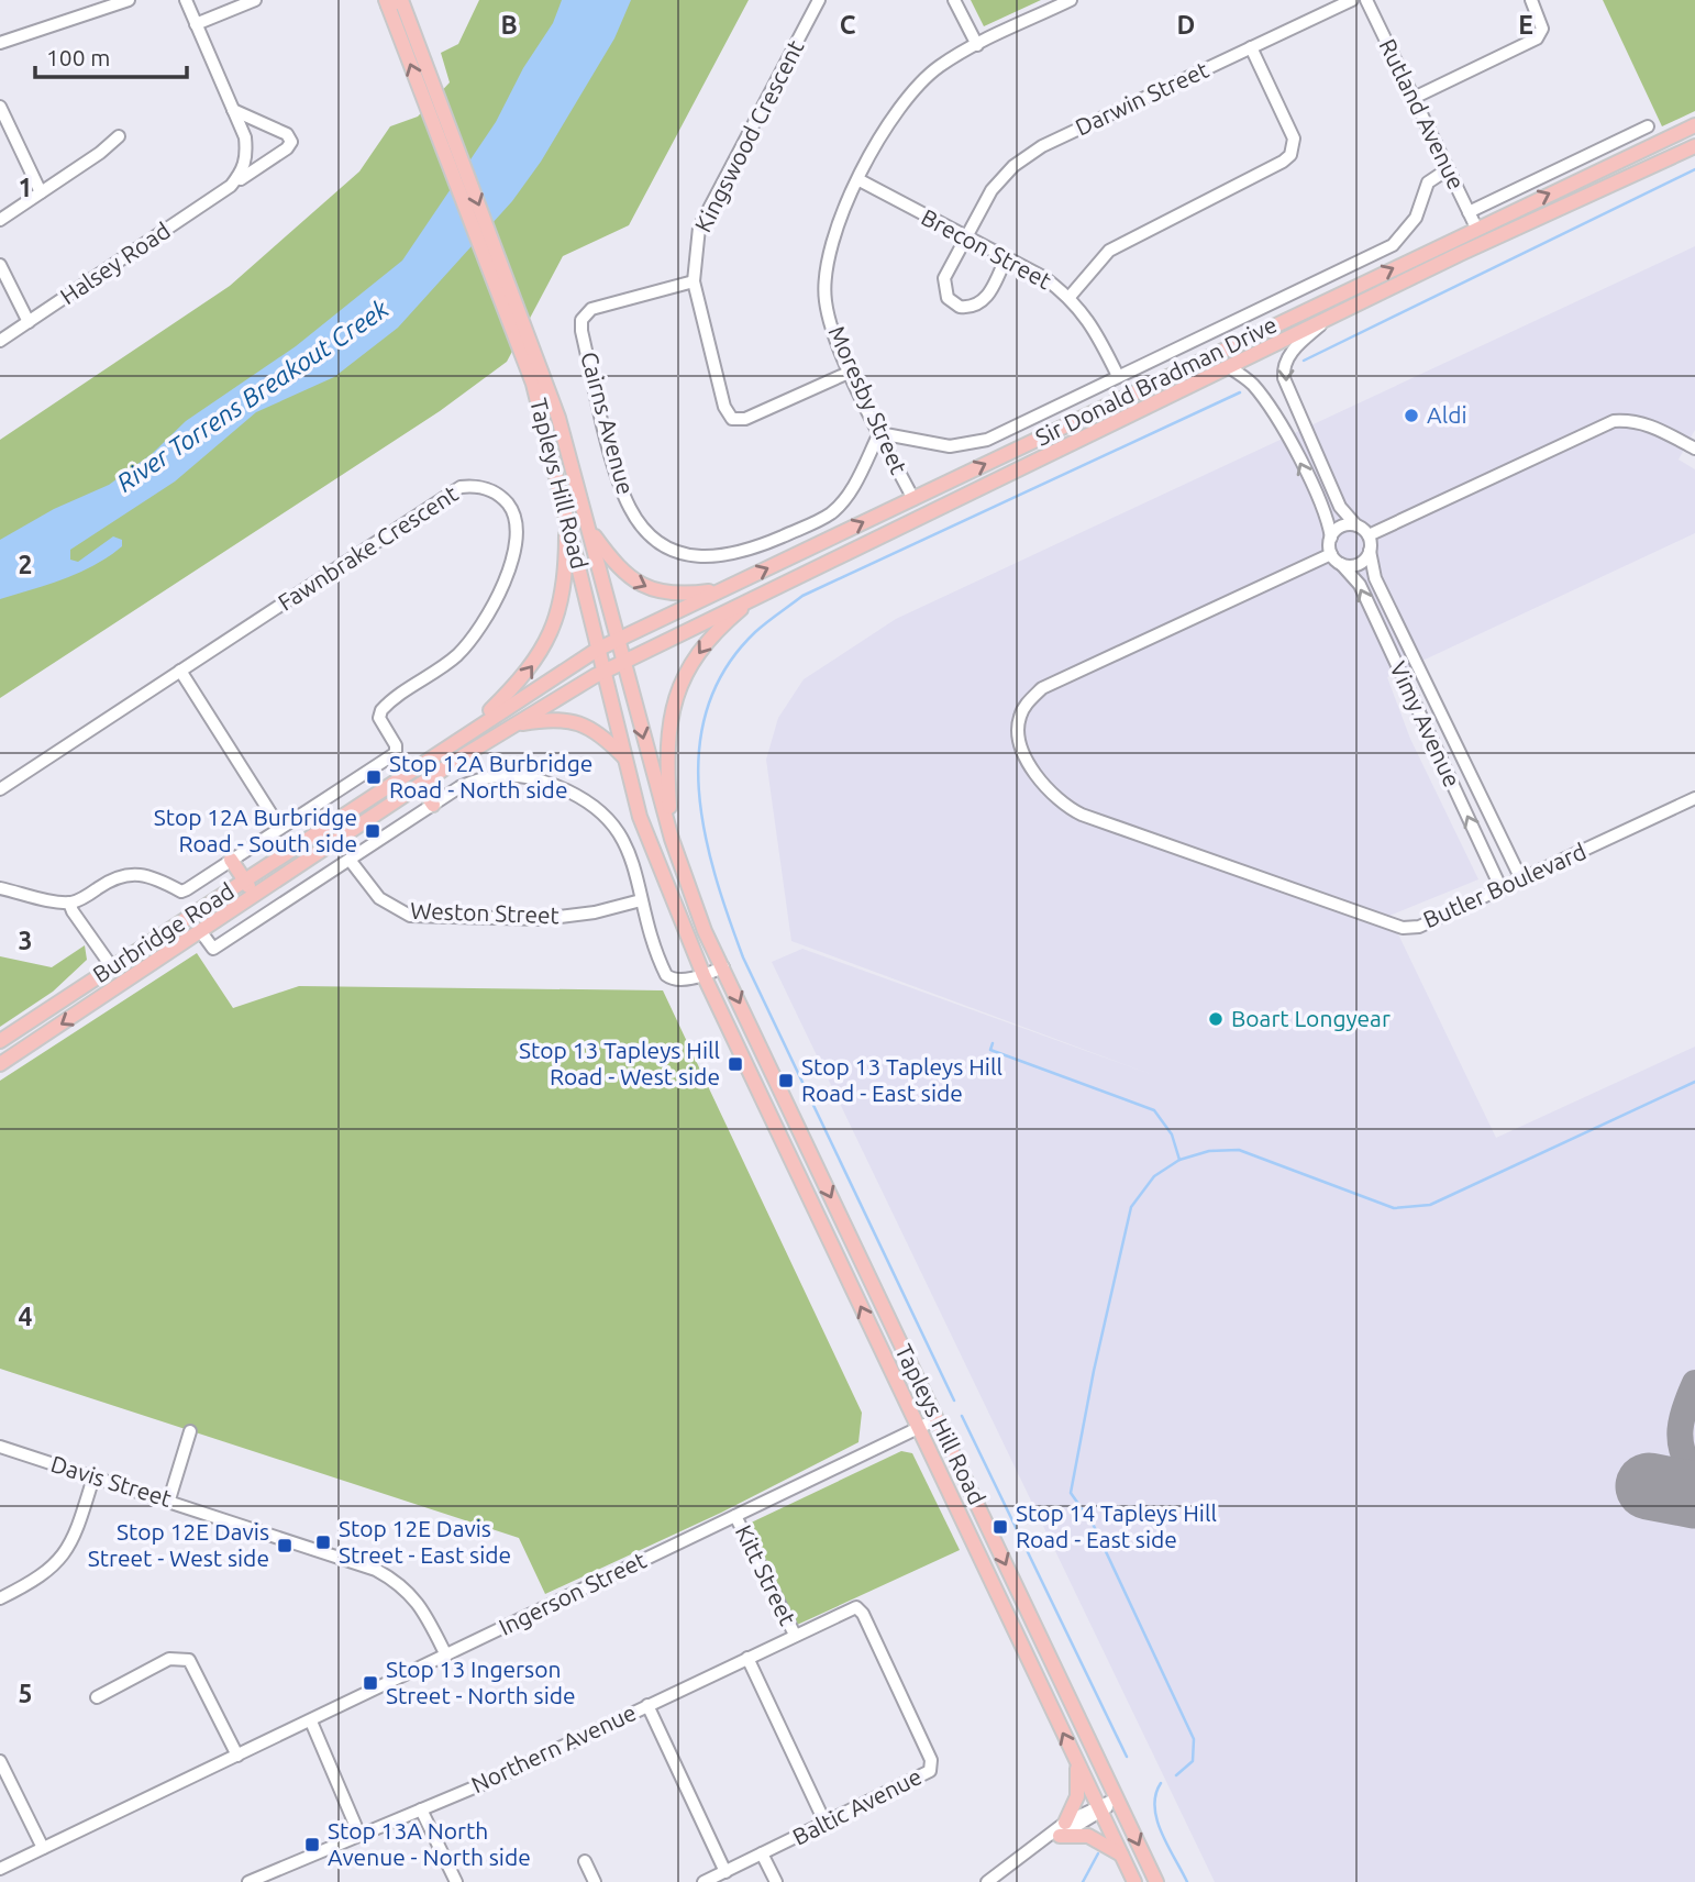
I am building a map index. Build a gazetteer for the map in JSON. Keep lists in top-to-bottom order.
{
  "streets": {
    "main road": ["Sir Donald Bradman Drive", "Tapleys Hill Road", "Burbridge Road"],
    "street": [
      "Darwin Street",
      "Rutland Avenue",
      "Kingswood Crescent",
      "Brecon Street",
      "Halsey Road",
      "Moresby Street",
      "Cairns Avenue",
      "Fawnbrake Crescent",
      "Vimy Avenue",
      "Butler Boulevard",
      "Weston Street",
      "Davis Street",
      "Kitt Street",
      "Ingerson Street",
      "Northern Avenue",
      "Baltic Avenue"
    ]
  },
  "crossings": [
    ["Darwin Street", "Brecon Street"],
    ["Rutland Avenue", "Sir Donald Bradman Drive"],
    ["Kingswood Crescent", "Moresby Street"],
    ["Kingswood Crescent", "Cairns Avenue"],
    ["Brecon Street", "Sir Donald Bradman Drive"],
    ["Brecon Street", "Moresby Street"],
    ["Sir Donald Bradman Drive", "Moresby Street"],
    ["Sir Donald Bradman Drive", "Cairns Avenue"],
    ["Sir Donald Bradman Drive", "Tapleys Hill Road"],
    ["Sir Donald Bradman Drive", "Burbridge Road"],
    ["Moresby Street", "Cairns Avenue"],
    ["Tapleys Hill Road", "Burbridge Road"],
    ["Tapleys Hill Road", "Ingerson Street"],
    ["Vimy Avenue", "Butler Boulevard"],
    ["Weston Street", "Burbridge Road"],
    ["Davis Street", "Ingerson Street"],
    ["Kitt Street", "Ingerson Street"],
    ["Kitt Street", "Northern Avenue"],
    ["Northern Avenue", "Baltic Avenue"]
  ],
  "water": ["River Torrens Breakout Creek"],
  "places": {
    "other": ["Aldi", "Boart Longyear"],
    "transit": [
      "Stop 12A Burbridge Road - North side",
      "Stop 12A Burbridge Road - South side",
      "Stop 13 Tapleys Hill Road - West side",
      "Stop 13 Tapleys Hill Road - East side",
      "Stop 14 Tapleys Hill Road - East side",
      "Stop 12E Davis Street - East side",
      "Stop 12E Davis Street - West side",
      "Stop 13 Ingerson Street - North side",
      "Stop 13A North Avenue - North side"
    ]
  },
  "scale_bar": "100 m",
  "grid": {
    "columns": [
      "B",
      "C",
      "D",
      "E"
    ],
    "rows": [
      "1",
      "2",
      "3",
      "4",
      "5"
    ]
  }
}
